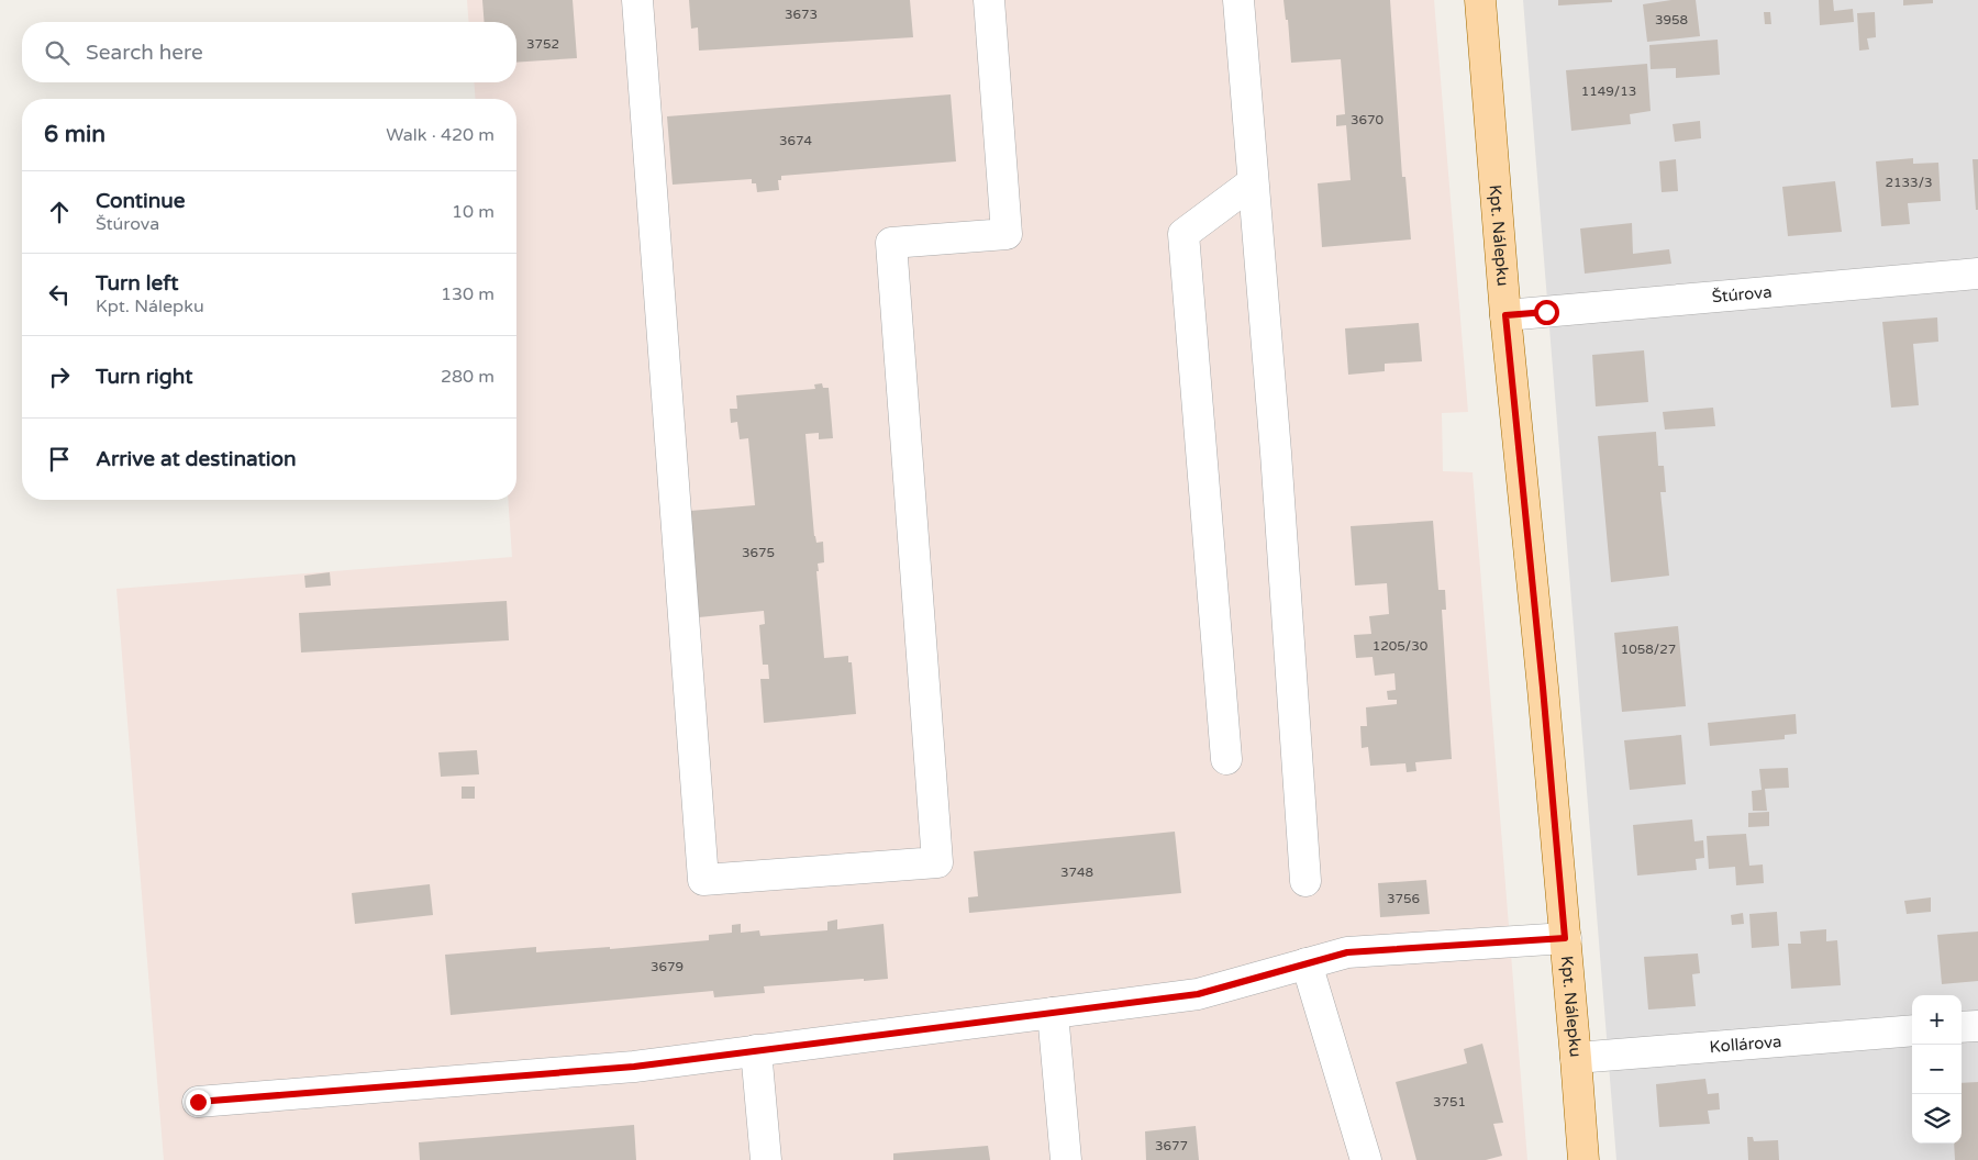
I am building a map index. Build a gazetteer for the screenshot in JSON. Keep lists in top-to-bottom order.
{
  "streets": {
    "main road": ["Kpt. Nálepku"],
    "street": ["Štúrova", "Kollárova"]
  },
  "crossings": [
    ["Kpt. Nálepku", "Štúrova"],
    ["Kpt. Nálepku", "Kollárova"]
  ],
  "house_numbers": [
    "3673",
    "3958",
    "3752",
    "1149/13",
    "3670",
    "3674",
    "2133/3",
    "3675",
    "1205/30",
    "1058/27",
    "3748",
    "3756",
    "3679",
    "3751",
    "3677"
  ],
  "page": {
    "search": "Search here",
    "heading": ["6 min", "Walk · 420 m"],
    "list": [
      ["Continue", "Štúrova", "10 m"],
      ["Turn left", "Kpt. Nálepku", "130 m"],
      ["Turn right", "280 m"],
      "Arrive at destination"
    ],
    "map_buttons": ["+", "−"]
  }
}
